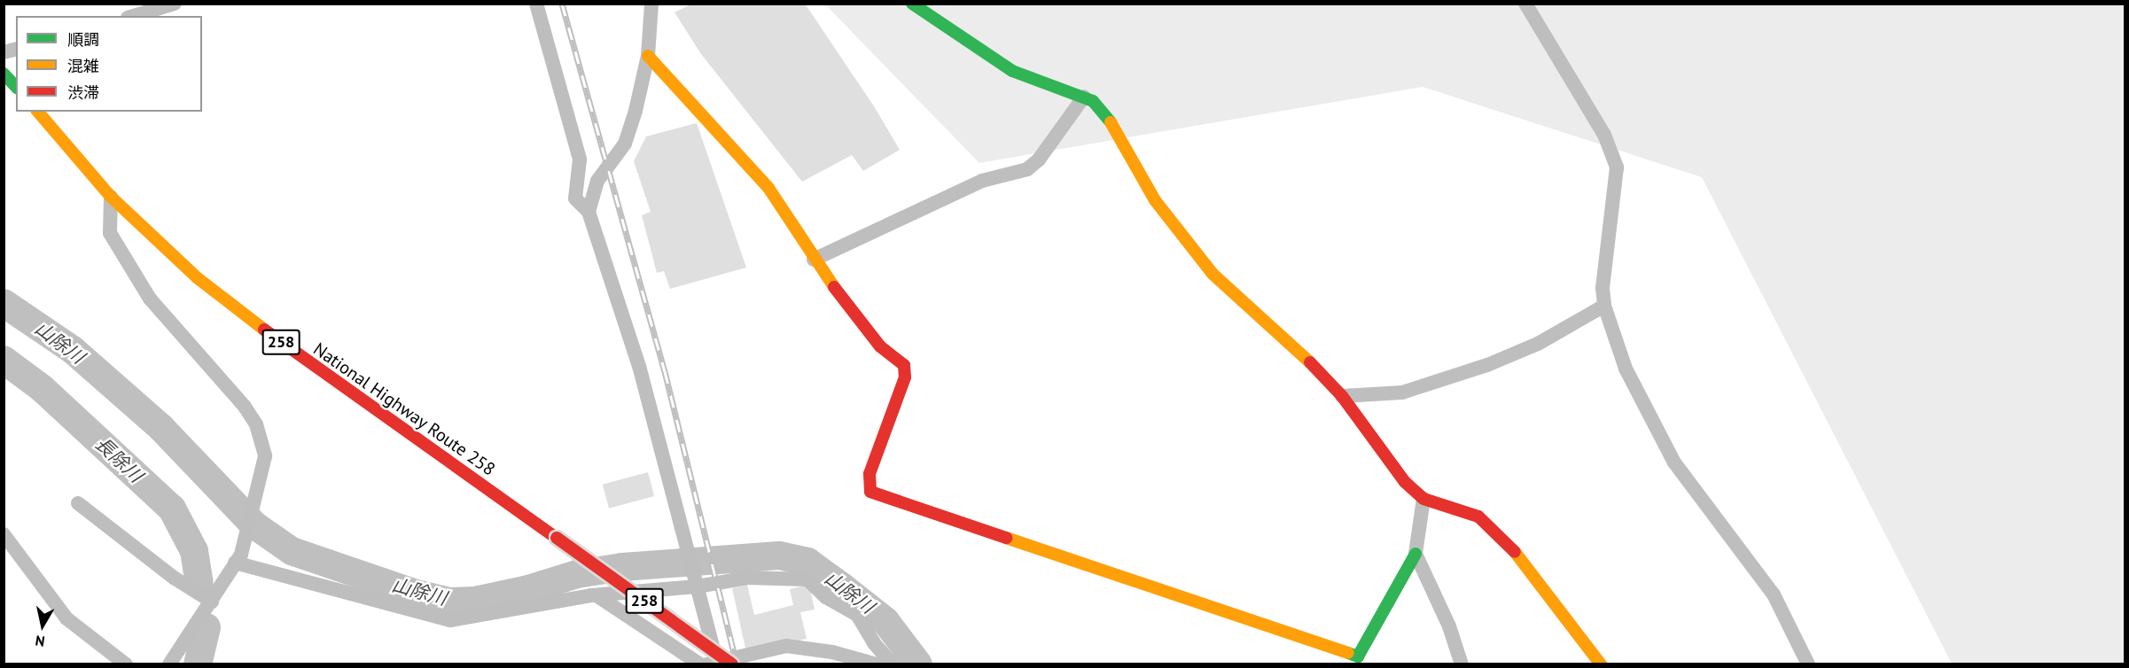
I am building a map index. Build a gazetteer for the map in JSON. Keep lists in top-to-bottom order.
{
  "streets": {
    "main road": ["258", "National Highway Route 258"]
  },
  "water": ["山除川", "長除川"],
  "legend": ["順調", "混雑", "渋滞"],
  "north": "bottom"
}
